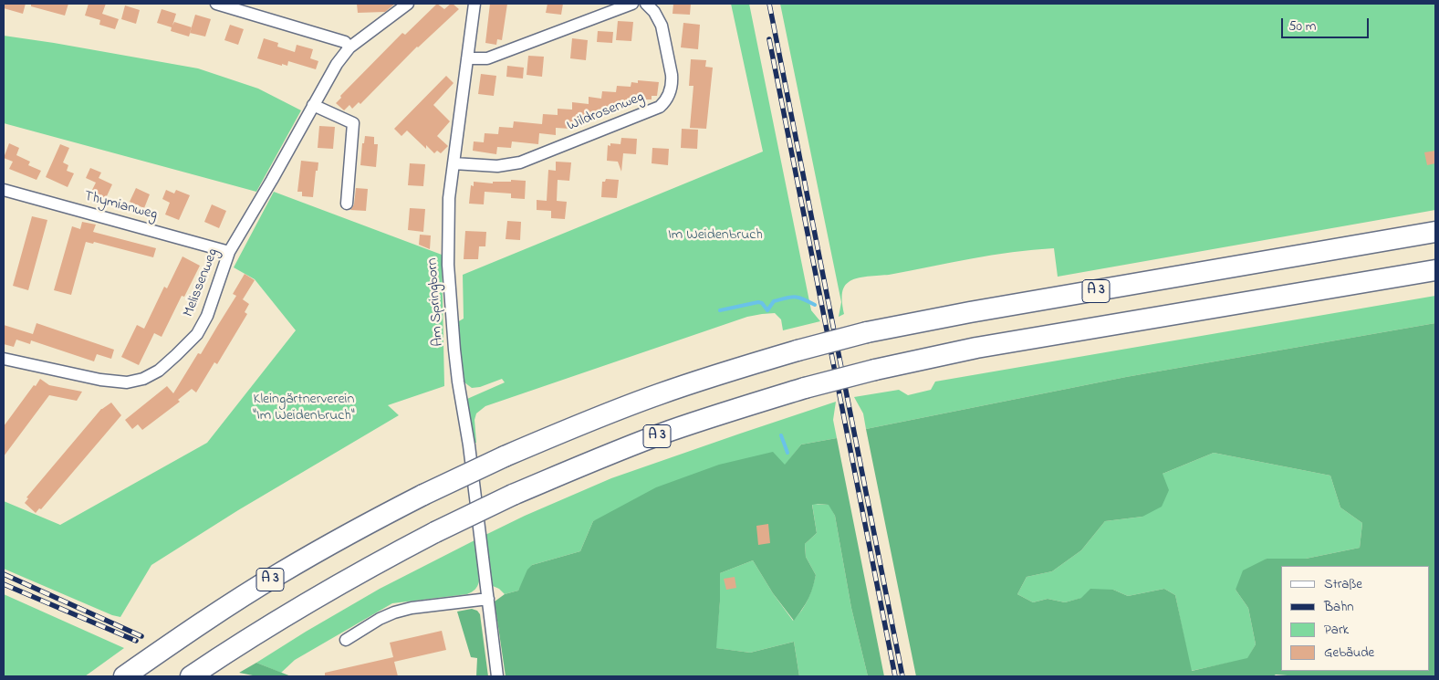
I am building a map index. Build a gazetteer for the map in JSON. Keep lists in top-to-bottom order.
{
  "streets": {
    "highway": ["A 3"],
    "street": [
      "Wildrosenweg",
      "Thymianweg",
      "Melissenweg",
      "Am Springborn"
    ]
  },
  "crossings": [
    ["Wildrosenweg", "Am Springborn"],
    ["Thymianweg", "Melissenweg"]
  ],
  "parks": ["Im Weidenbruch", "Kleingärtnerverein \"Im Weidenbruch\""],
  "legend": [
    "Straße",
    "Bahn",
    "Park",
    "Gebäude"
  ],
  "scale_bar": "50 m"
}
